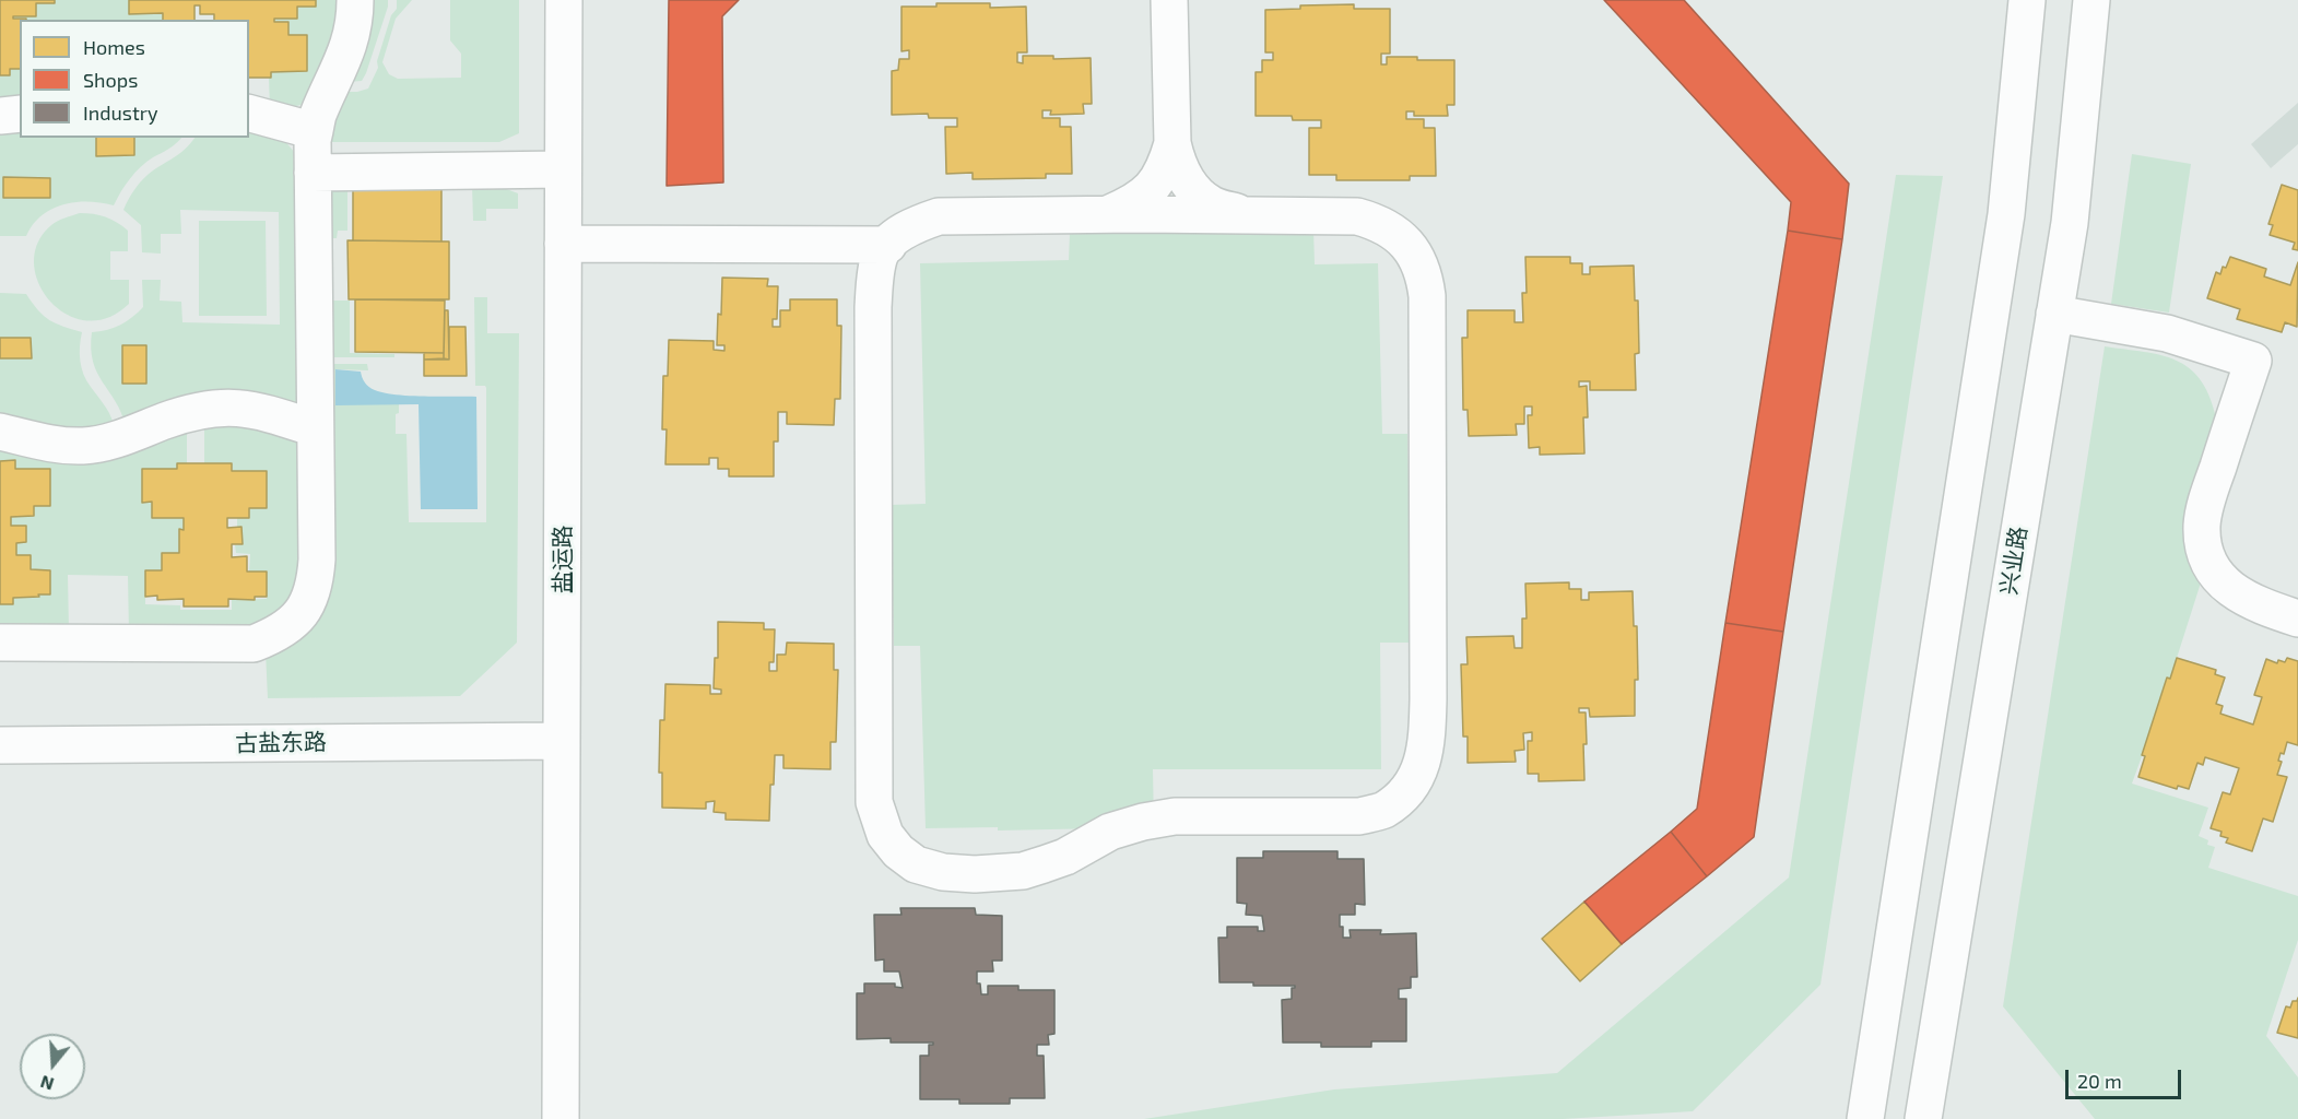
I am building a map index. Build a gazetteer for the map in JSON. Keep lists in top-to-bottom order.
{
  "streets": {
    "street": ["盐运路", "兴业路", "古盐东路"]
  },
  "crossings": [
    ["盐运路", "古盐东路"]
  ],
  "legend": ["Homes", "Shops", "Industry"],
  "scale_bar": "20 m",
  "north": "bottom"
}
